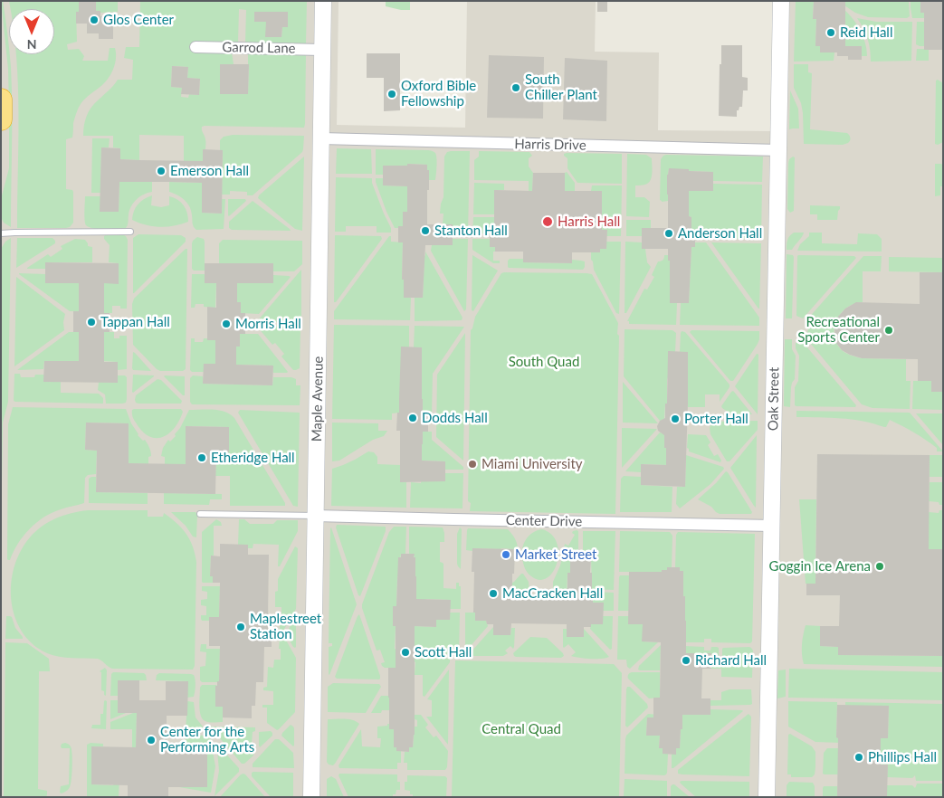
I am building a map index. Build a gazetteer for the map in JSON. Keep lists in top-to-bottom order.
{
  "streets": {
    "street": [
      "Garrod Lane",
      "Harris Drive",
      "Maple Avenue",
      "Oak Street",
      "Center Drive"
    ]
  },
  "crossings": [
    ["Garrod Lane", "Maple Avenue"],
    ["Harris Drive", "Maple Avenue"],
    ["Harris Drive", "Oak Street"],
    ["Maple Avenue", "Center Drive"],
    ["Oak Street", "Center Drive"]
  ],
  "parks": ["South Quad", "Central Quad"],
  "places": [
    "Glos Center",
    "Reid Hall",
    "South Chiller Plant",
    "Oxford Bible Fellowship",
    "Emerson Hall",
    "Harris Hall",
    "Stanton Hall",
    "Anderson Hall",
    "Tappan Hall",
    "Morris Hall",
    "Recreational Sports Center",
    "Dodds Hall",
    "Porter Hall",
    "Etheridge Hall",
    "Miami University",
    "Market Street",
    "Goggin Ice Arena",
    "MacCracken Hall",
    "Maplestreet Station",
    "Scott Hall",
    "Richard Hall",
    "Center for the Performing Arts",
    "Phillips Hall"
  ],
  "north": "bottom"
}
